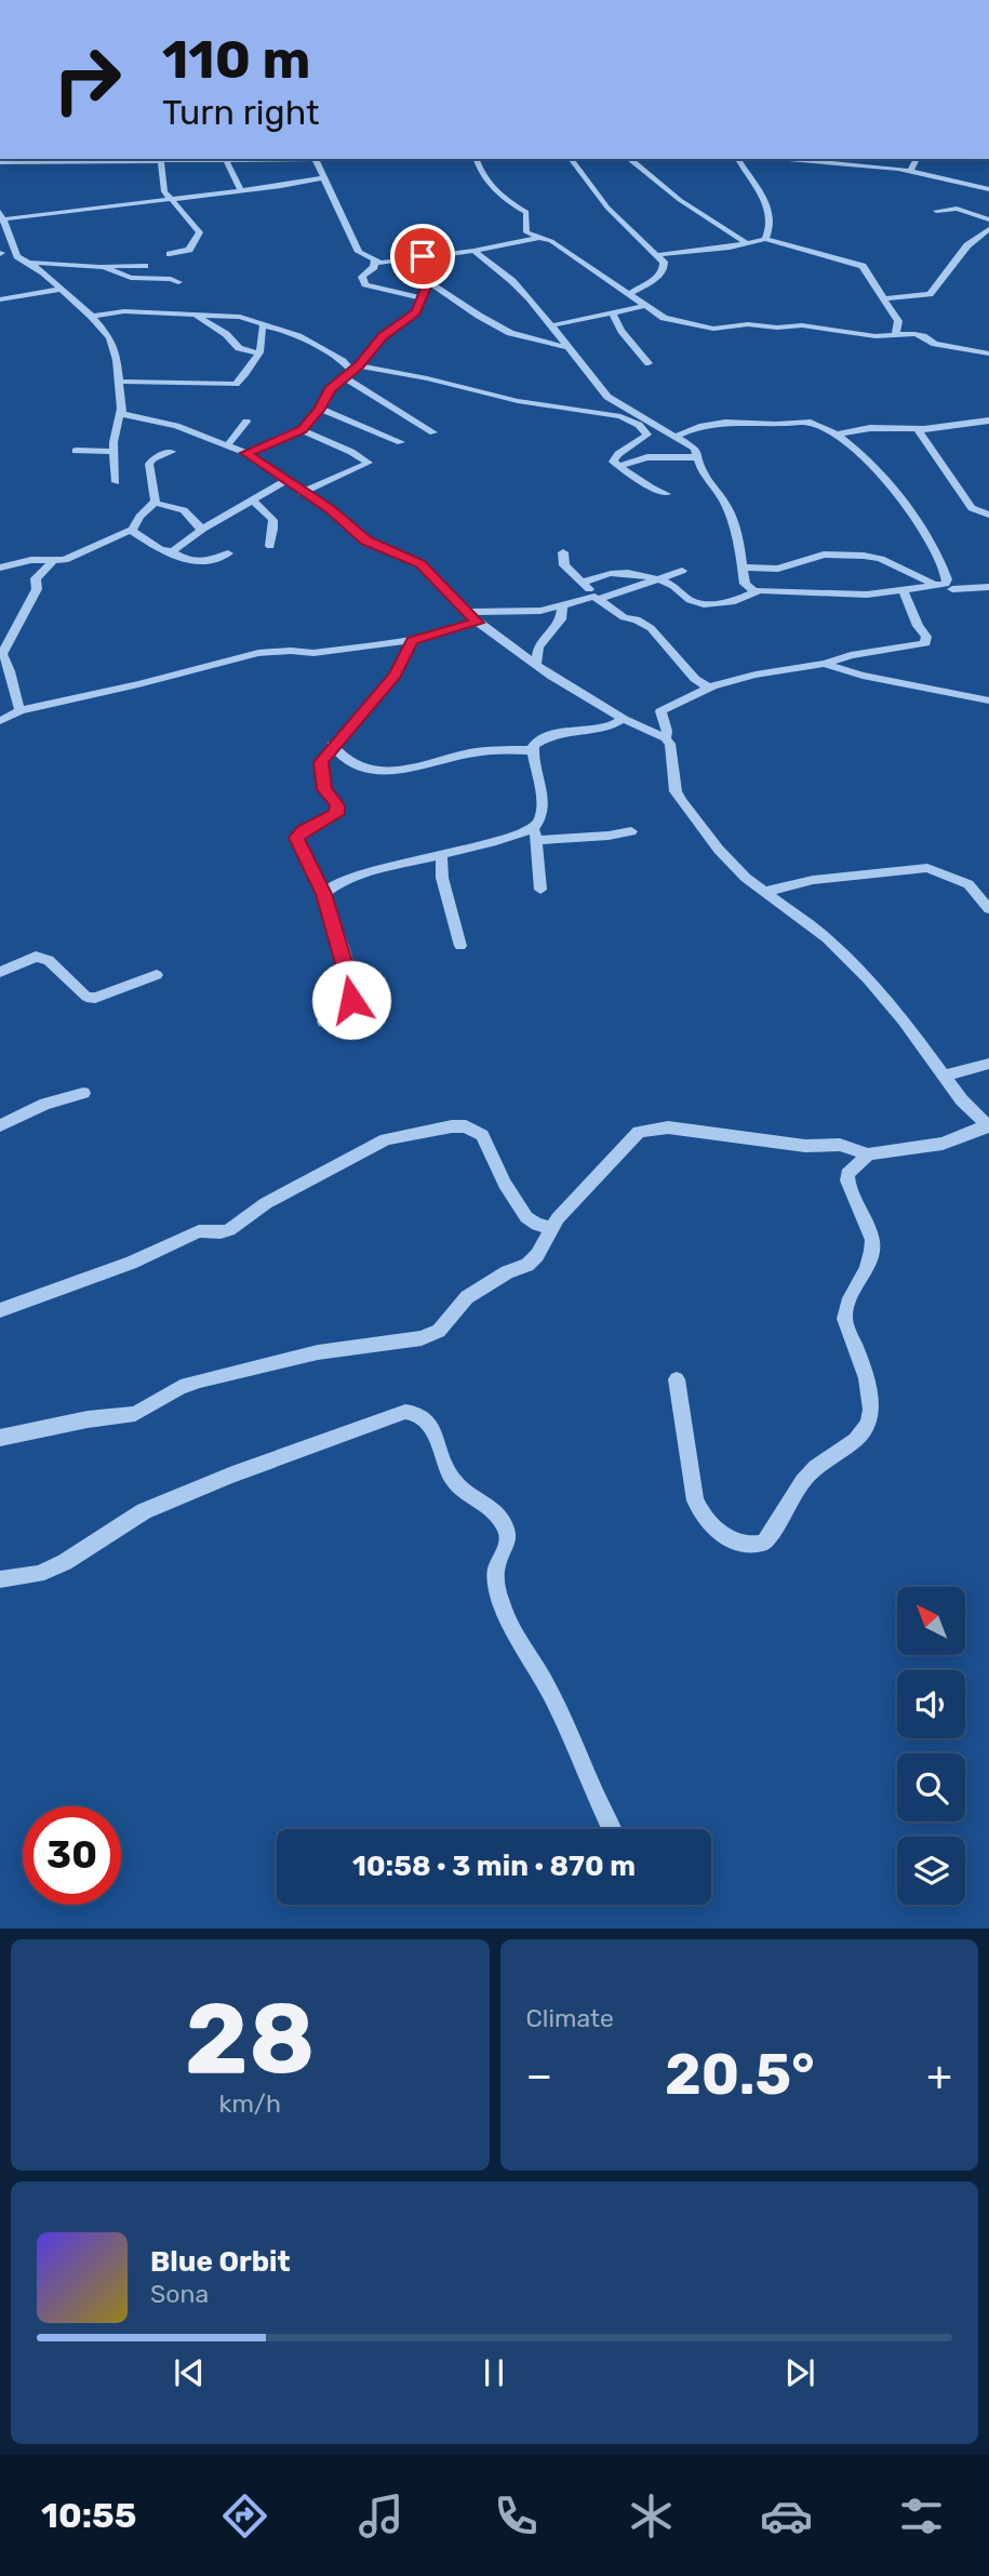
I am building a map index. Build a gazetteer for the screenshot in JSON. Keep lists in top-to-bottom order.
{
  "north": "top left",
  "page": {
    "turn": ["110 m", "Turn right"],
    "limit": "30",
    "trip": "10:58 · 3 min · 870 m",
    "tile": [
      ["28", "km/h"],
      "Climate"
    ],
    "heat": ["−", "20.5°", "+"],
    "song": ["Blue Orbit", "Sona"],
    "tabs": "10:55"
  }
}
